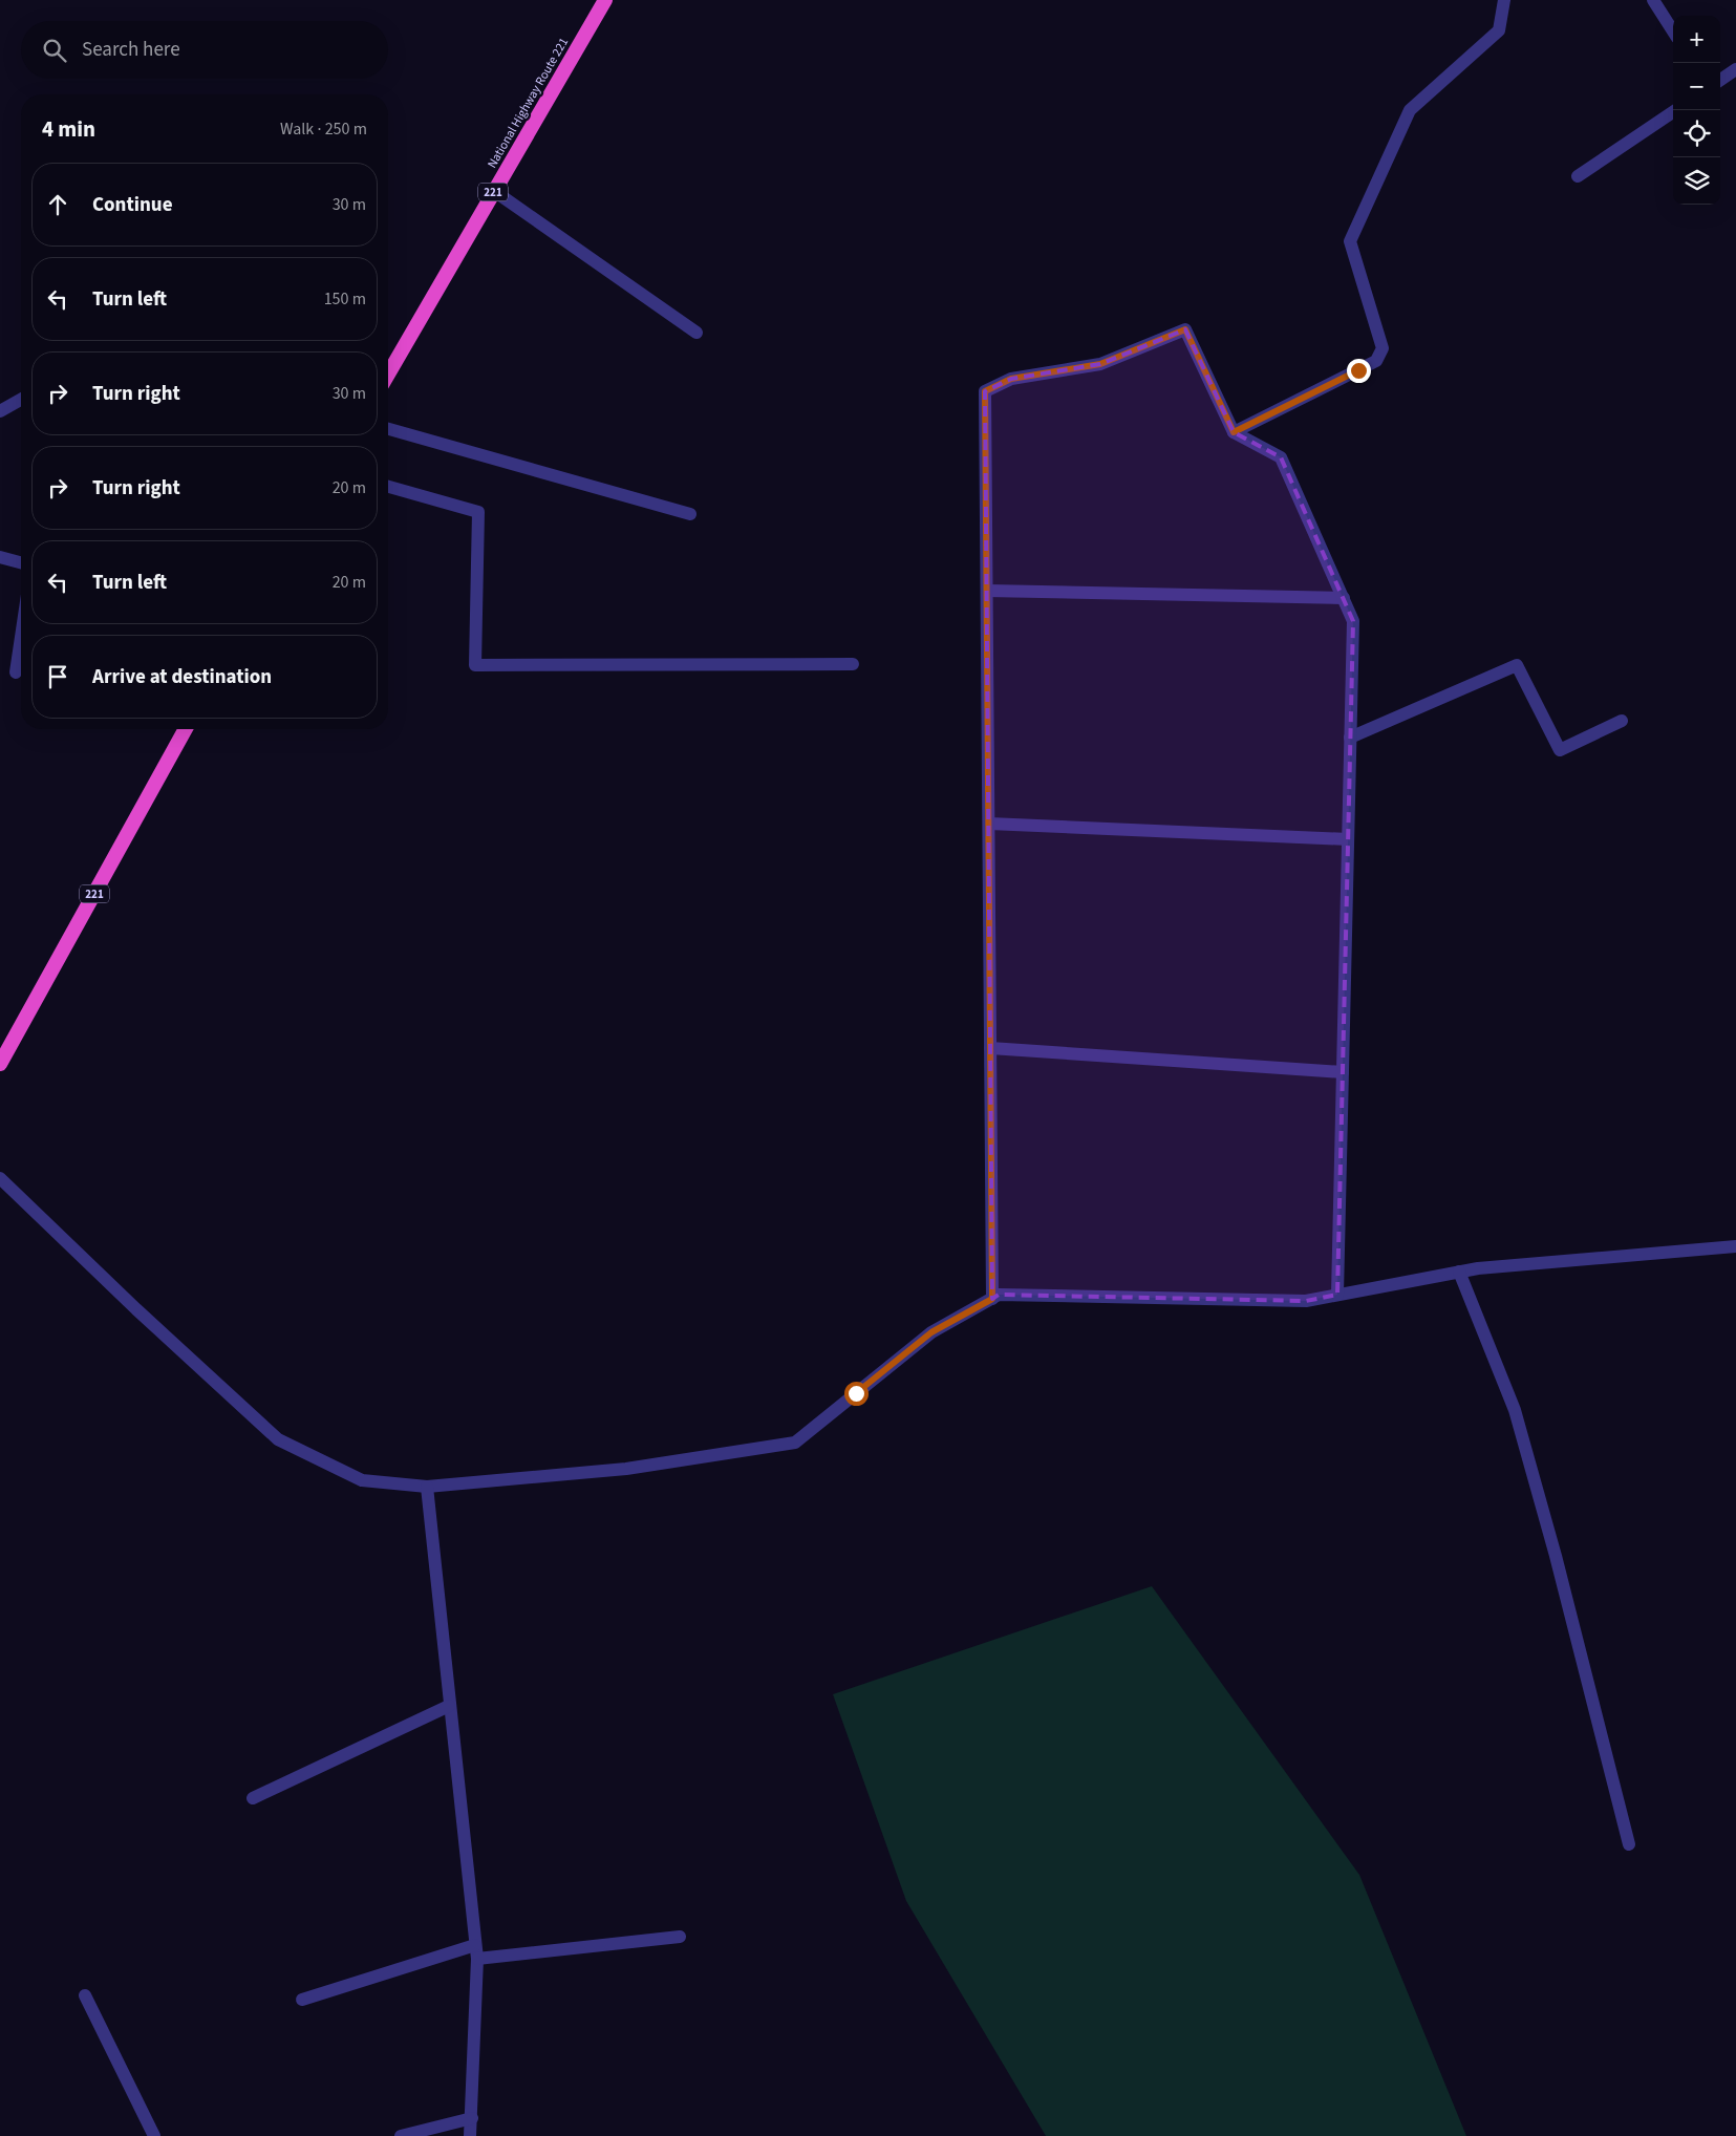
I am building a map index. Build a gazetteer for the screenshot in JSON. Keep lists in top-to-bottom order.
{
  "streets": {
    "highway": ["National Highway Route 221", "221"]
  },
  "page": {
    "map_buttons": ["+", "−"],
    "search": "Search here",
    "heading": ["4 min", "Walk · 250 m"],
    "list": [
      ["Continue", "30 m"],
      ["Turn left", "150 m"],
      ["Turn right", "30 m"],
      ["Turn right", "20 m"],
      ["Turn left", "20 m"],
      "Arrive at destination"
    ]
  }
}
